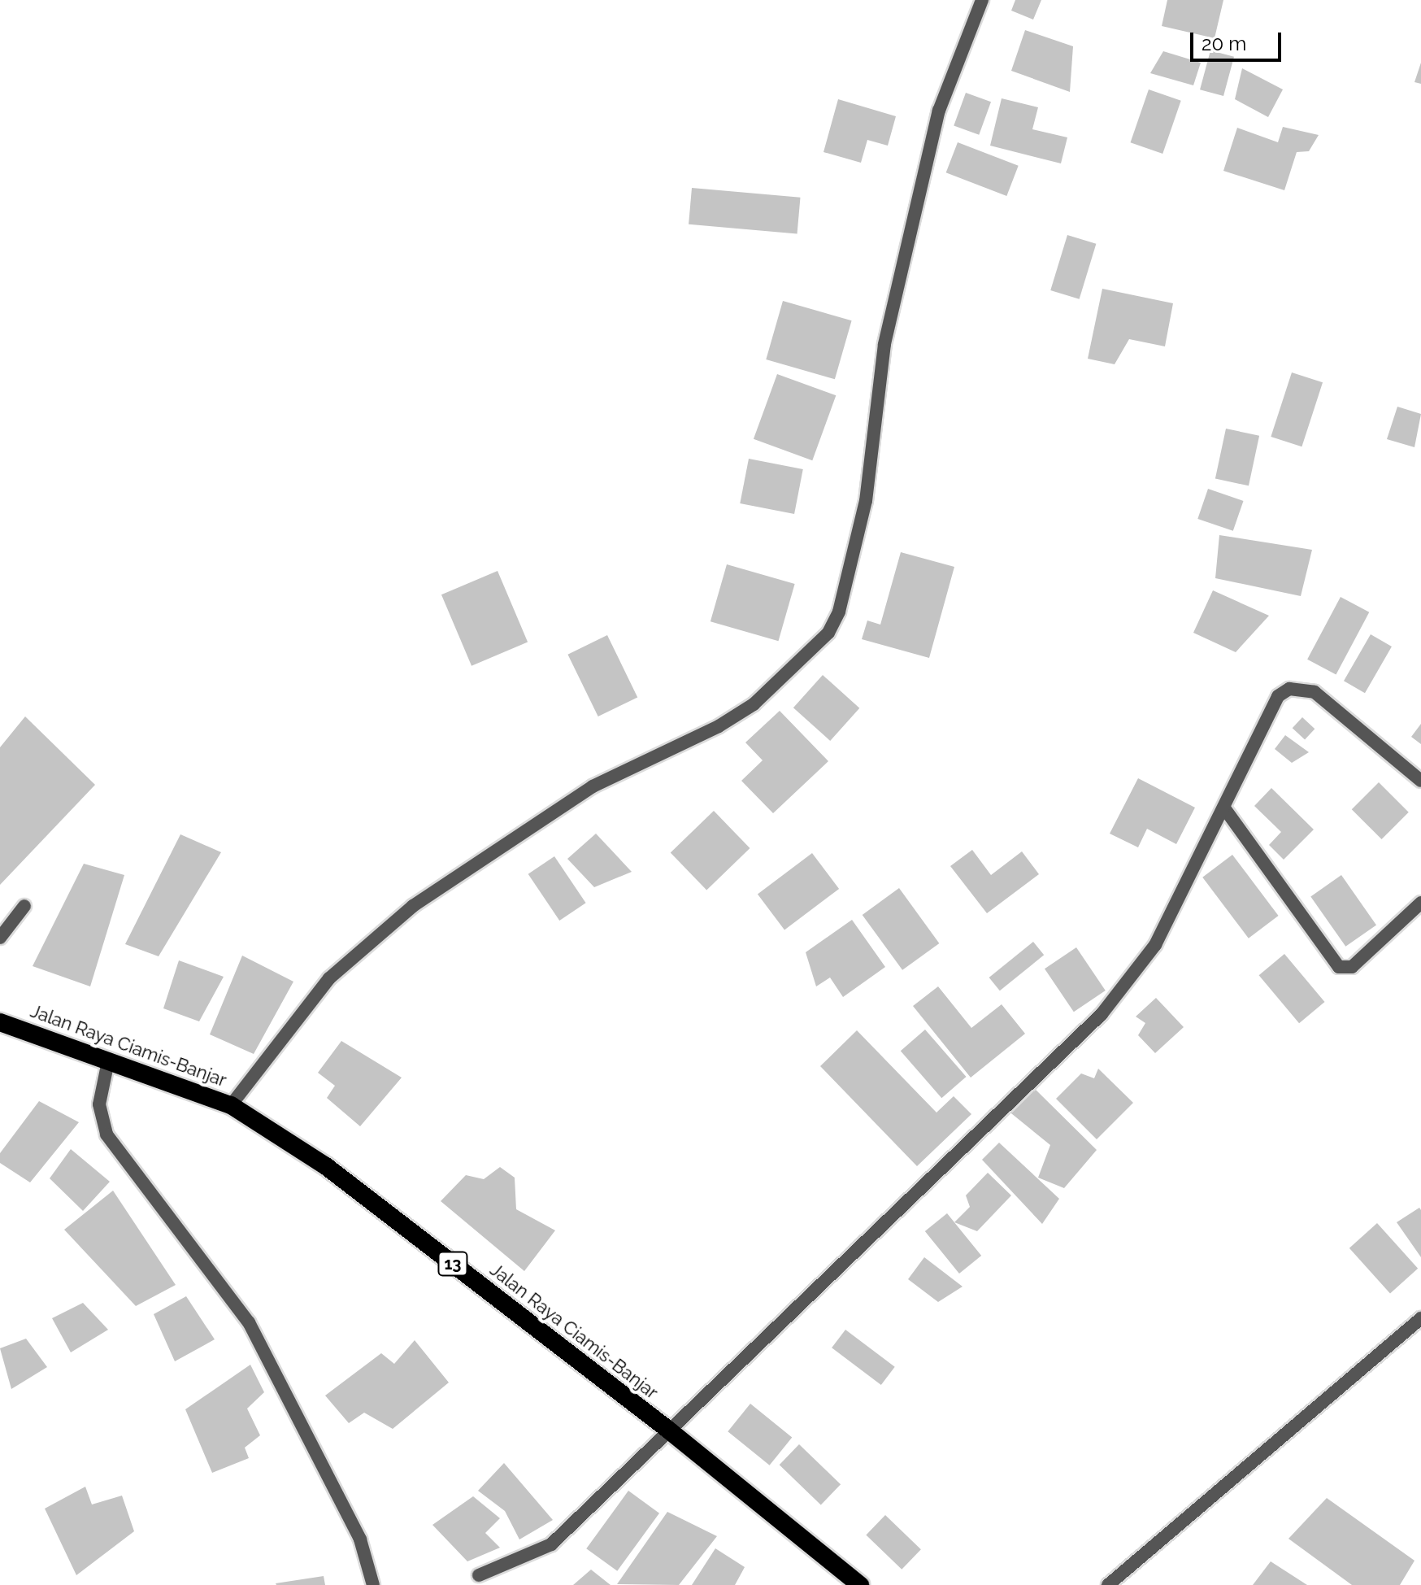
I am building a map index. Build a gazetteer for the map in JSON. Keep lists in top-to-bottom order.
{
  "streets": {
    "highway": ["Jalan Raya Ciamis-Banjar", "13"]
  },
  "scale_bar": "20 m"
}
